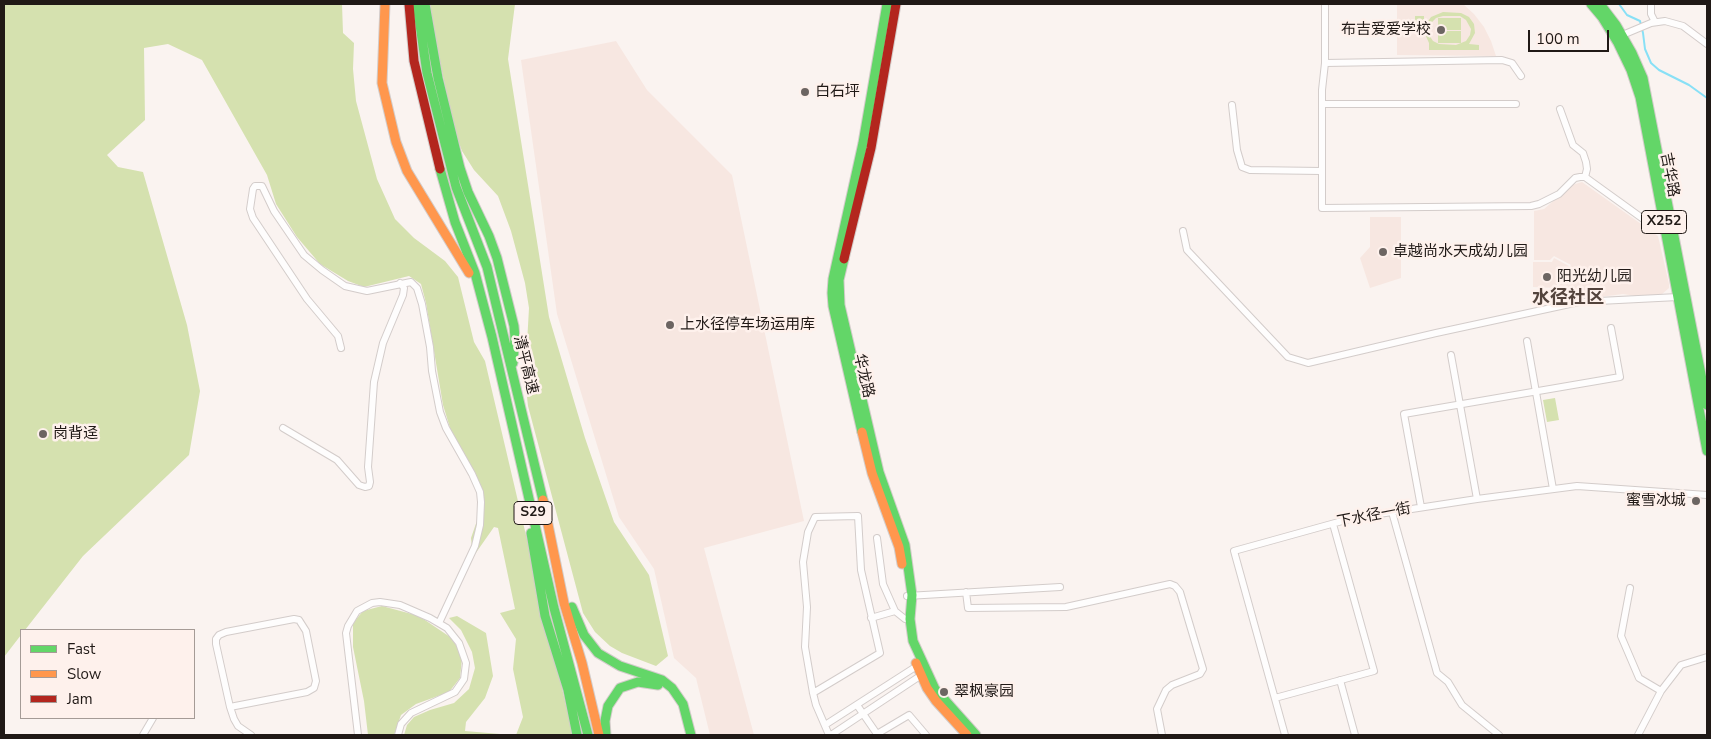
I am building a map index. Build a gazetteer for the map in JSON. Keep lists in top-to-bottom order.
{
  "streets": {
    "main road": [
      "吉华路",
      "X252",
      "清平高速",
      "华龙路",
      "S29"
    ],
    "street": ["下水径一街"]
  },
  "districts": ["水径社区"],
  "places": [
    "布吉爱爱学校",
    "白石坪",
    "卓越尚水天成幼儿园",
    "阳光幼儿园",
    "上水径停车场运用库",
    "岗背迳",
    "蜜雪冰城",
    "翠枫豪园"
  ],
  "legend": ["Fast", "Slow", "Jam"],
  "scale_bar": "100 m"
}
